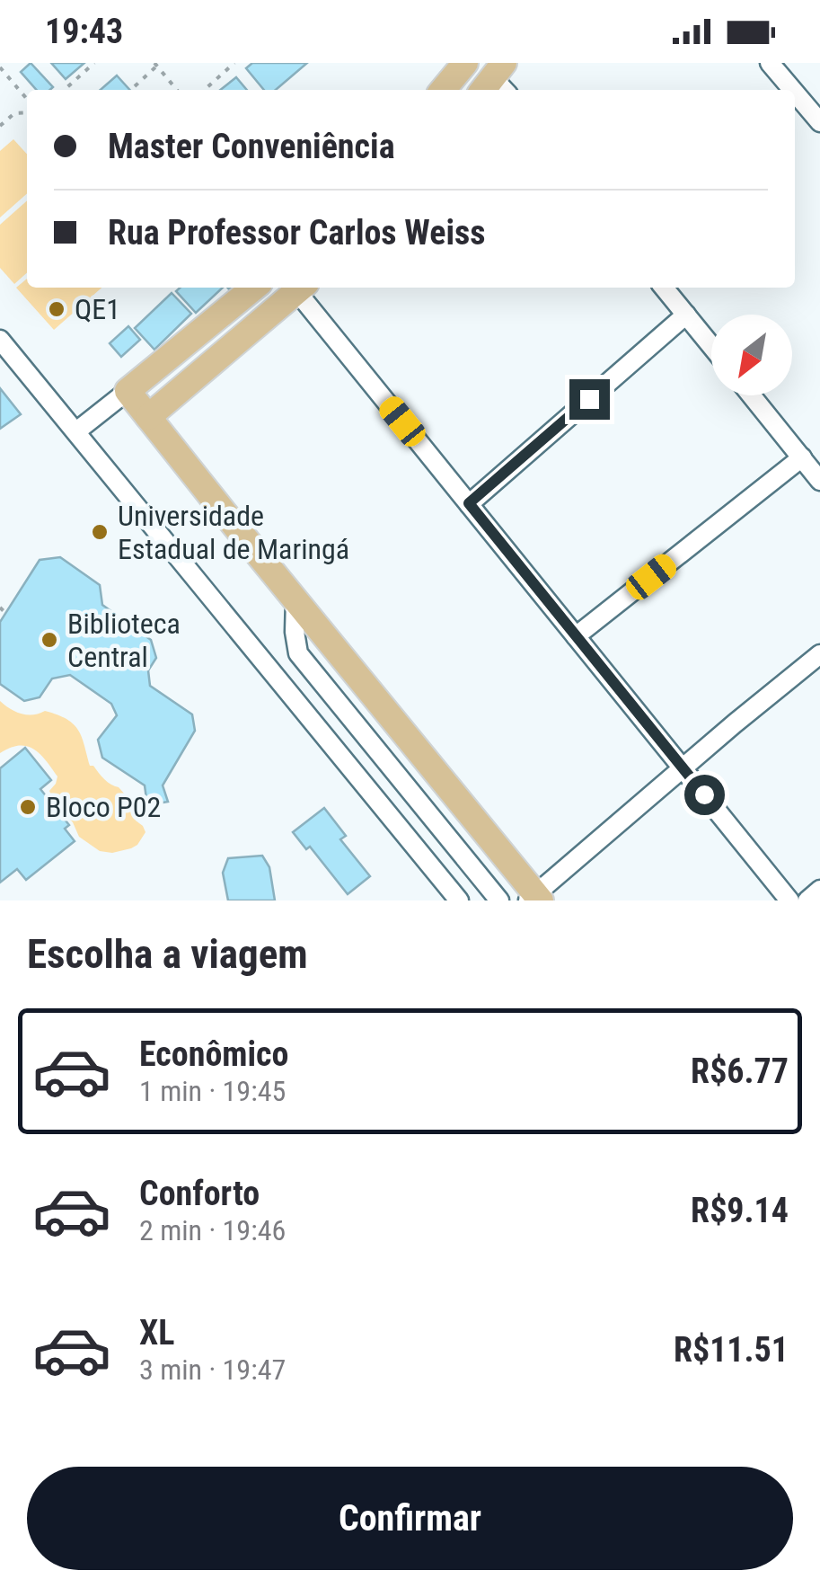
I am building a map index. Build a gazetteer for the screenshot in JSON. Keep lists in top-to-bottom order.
{
  "places": [
    "QE1",
    "Universidade Estadual de Maringá",
    "Biblioteca Central",
    "Bloco P02"
  ],
  "north": "bottom left",
  "page": {
    "status": "19:43",
    "banner": ["Master Conveniência", "Rua Professor Carlos Weiss"],
    "heading": "Escolha a viagem",
    "list": [
      {
        "name": "Econômico",
        "note": "1 min · 19:45",
        "value": "R$6.77"
      },
      {
        "name": "Conforto",
        "note": "2 min · 19:46",
        "value": "R$9.14"
      },
      {
        "name": "XL",
        "note": "3 min · 19:47",
        "value": "R$11.51"
      }
    ],
    "buttons": "Confirmar"
  }
}
